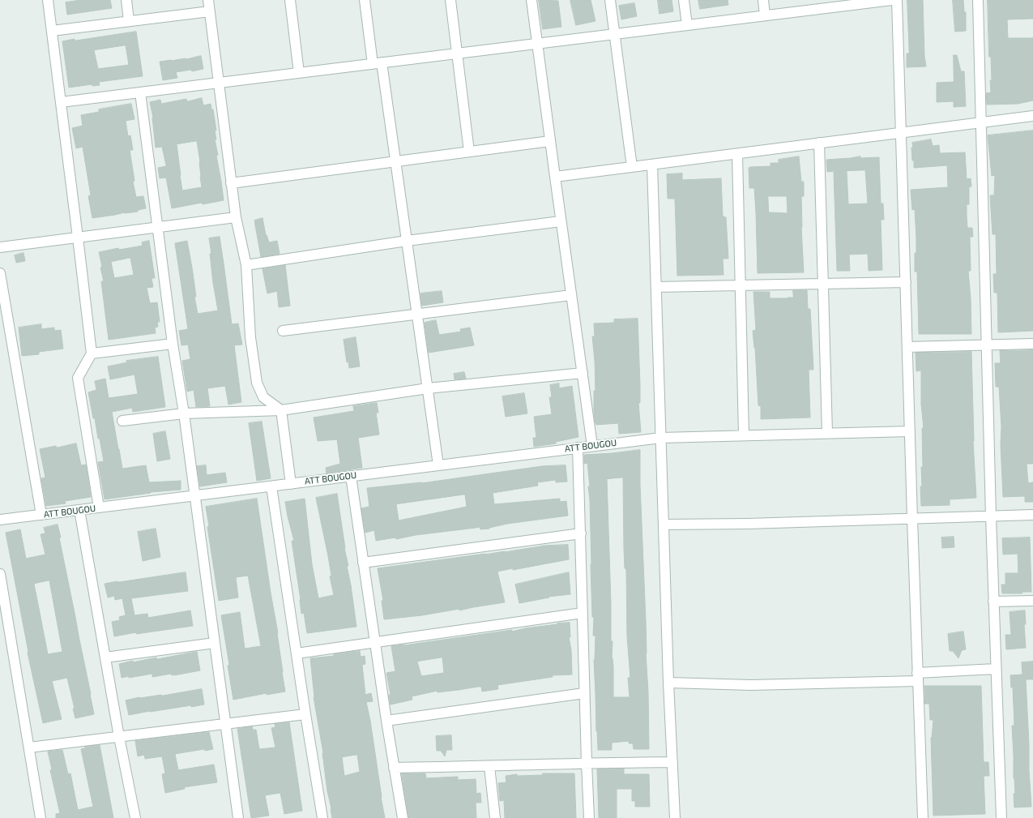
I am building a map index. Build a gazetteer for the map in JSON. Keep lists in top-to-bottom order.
{
  "streets": {
    "street": ["ATT BOUGOU"]
  }
}
